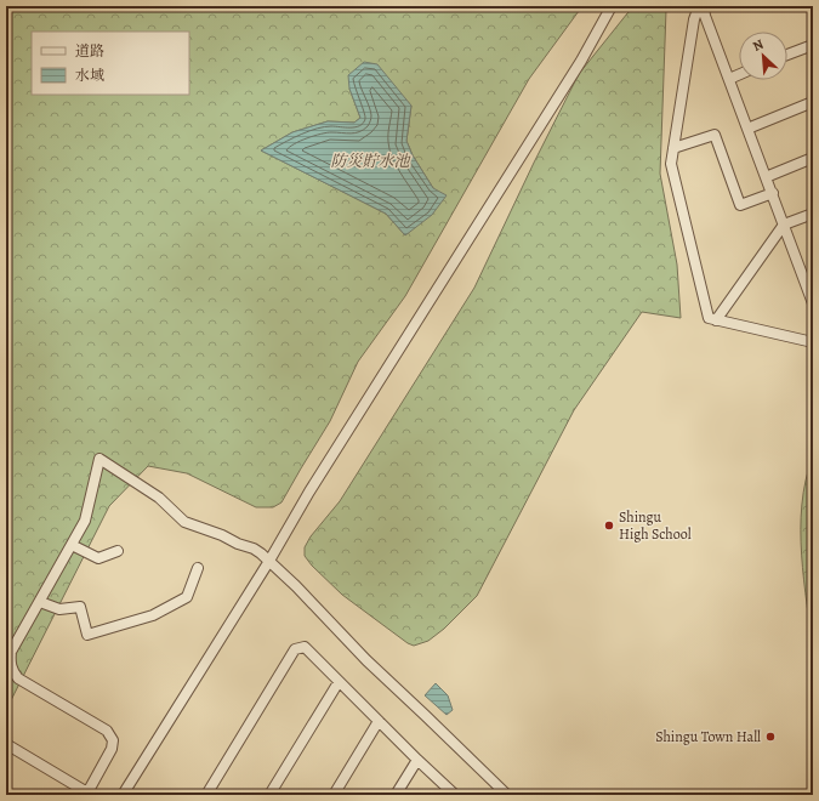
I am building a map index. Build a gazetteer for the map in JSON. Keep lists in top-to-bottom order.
{
  "water": ["防災貯水池"],
  "places": ["Shingu High School", "Shingu Town Hall"],
  "legend": ["道路", "水域"],
  "north": "top left"
}
